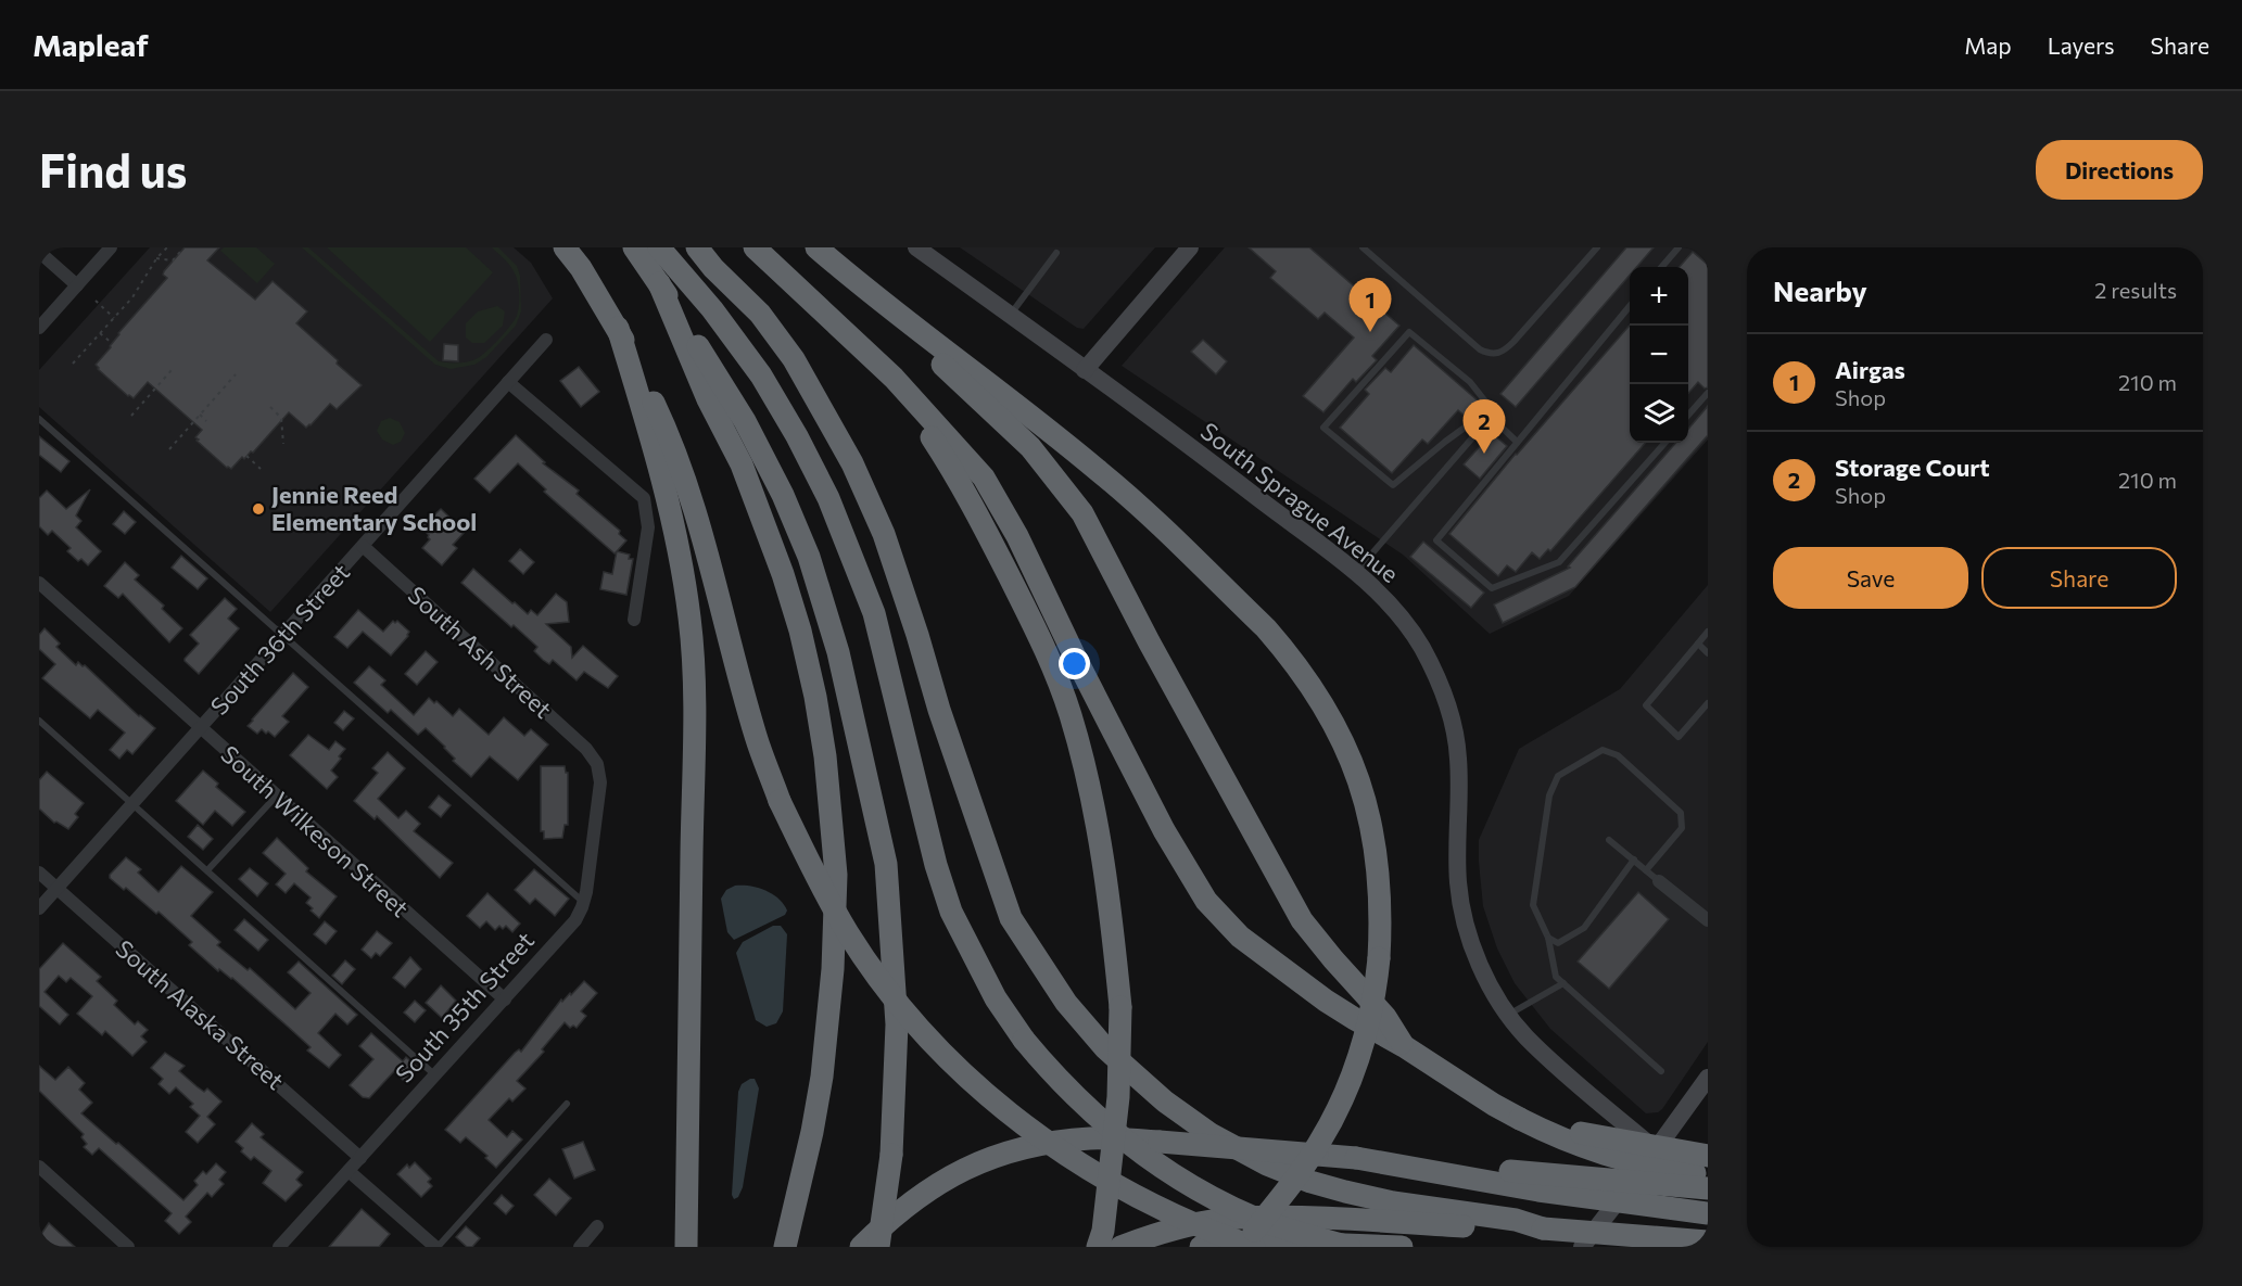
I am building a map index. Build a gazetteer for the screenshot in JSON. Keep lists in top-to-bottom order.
{
  "streets": {
    "street": [
      "South Sprague Avenue",
      "South 36th Street",
      "South Ash Street",
      "South Wilkeson Street",
      "South 35th Street",
      "South Alaska Street"
    ]
  },
  "crossings": [
    ["South 36th Street", "South Ash Street"],
    ["South 36th Street", "South Wilkeson Street"],
    ["South 36th Street", "South Alaska Street"],
    ["South Ash Street", "South 35th Street"],
    ["South Wilkeson Street", "South 35th Street"],
    ["South 35th Street", "South Alaska Street"]
  ],
  "places": ["Jennie Reed Elementary School"],
  "page": {
    "header": "Mapleaf",
    "nav": ["Map", "Layers", "Share"],
    "buttons": [
      "Directions",
      ["Save", "Share"]
    ],
    "title": "Find us",
    "heading": ["Nearby", "2 results"],
    "map_buttons": ["+", "−"],
    "pins": ["1", "2"],
    "list": [
      {
        "mark": "1",
        "name": "Airgas",
        "note": "Shop",
        "value": "210 m"
      },
      {
        "mark": "2",
        "name": "Storage Court",
        "note": "Shop",
        "value": "210 m"
      }
    ]
  }
}
